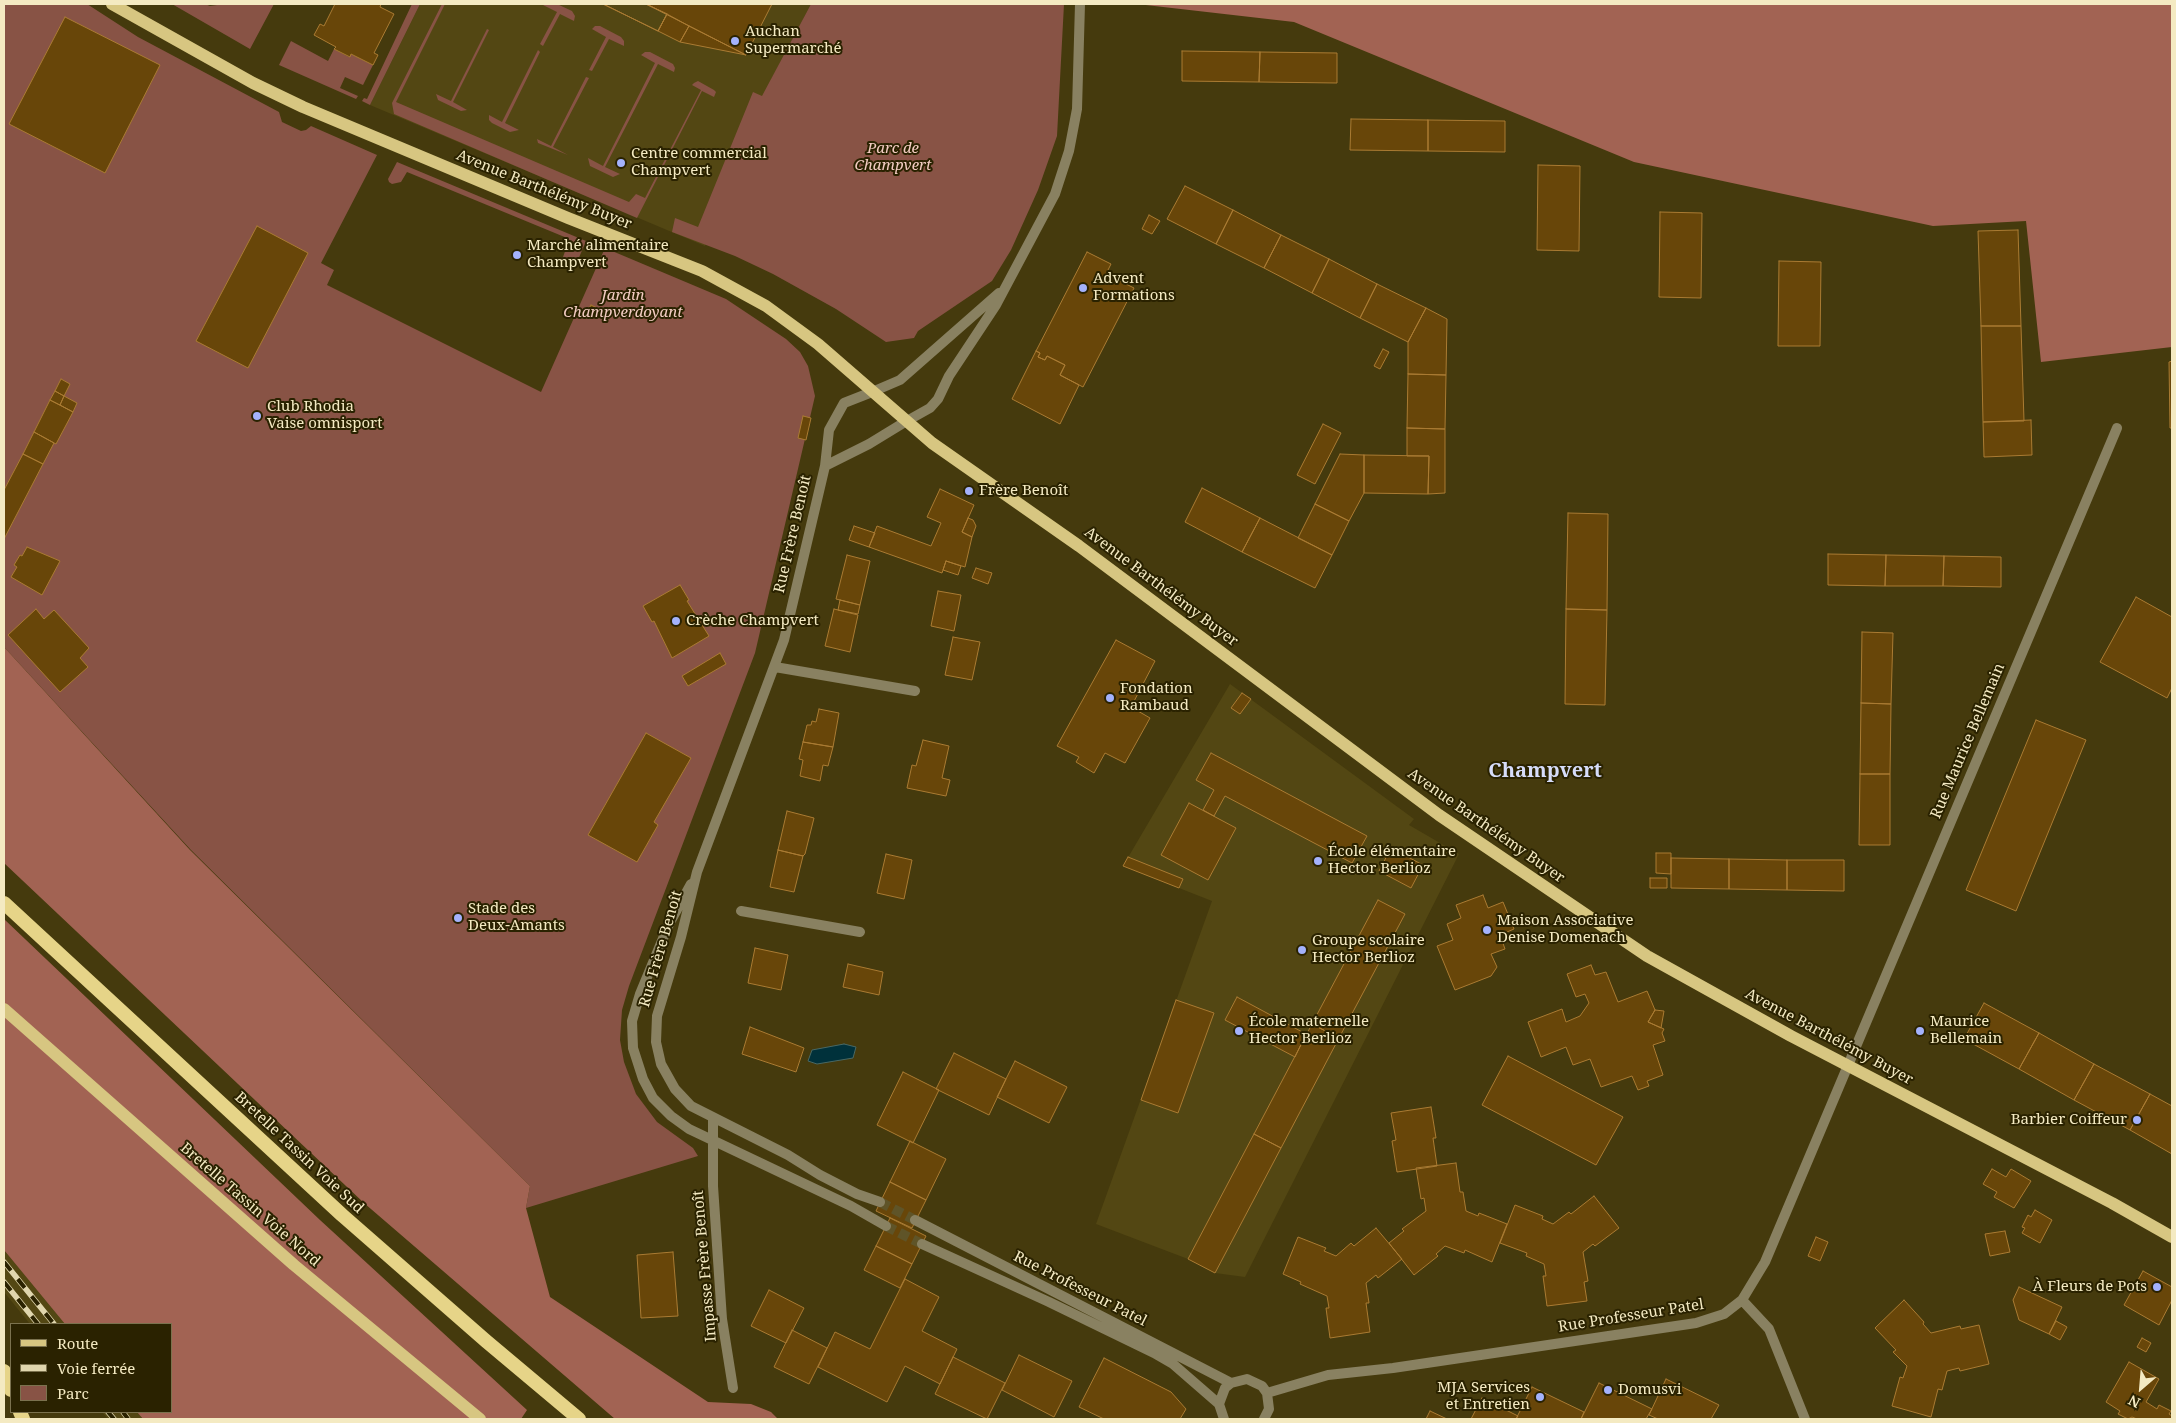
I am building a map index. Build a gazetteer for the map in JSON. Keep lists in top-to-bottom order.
{
  "streets": {
    "highway": ["Bretelle Tassin Voie Sud"],
    "main road": ["Avenue Barthélémy Buyer", "Bretelle Tassin Voie Nord"],
    "street": [
      "Rue Frère Benoît",
      "Rue Maurice Bellemain",
      "Impasse Frère Benoît",
      "Rue Professeur Patel"
    ]
  },
  "crossings": [
    ["Avenue Barthélémy Buyer", "Rue Frère Benoît"],
    ["Avenue Barthélémy Buyer", "Rue Maurice Bellemain"],
    ["Avenue Barthélémy Buyer", "Rue Professeur Patel"],
    ["Rue Frère Benoît", "Impasse Frère Benoît"],
    ["Rue Maurice Bellemain", "Rue Professeur Patel"]
  ],
  "districts": ["Champvert"],
  "parks": ["Parc de Champvert", "Jardin Champverdoyant"],
  "places": [
    "Auchan Supermarché",
    "Centre commercial Champvert",
    "Marché alimentaire Champvert",
    "Advent Formations",
    "Club Rhodia Vaise omnisport",
    "Frère Benoît",
    "Crèche Champvert",
    "Fondation Rambaud",
    "École élémentaire Hector Berlioz",
    "Stade des Deux-Amants",
    "Maison Associative Denise Domenach",
    "Groupe scolaire Hector Berlioz",
    "École maternelle Hector Berlioz",
    "Maurice Bellemain",
    "Barbier Coiffeur",
    "À Fleurs de Pots",
    "Domusvi",
    "MJA Services et Entretien"
  ],
  "legend": ["Route", "Voie ferrée", "Parc"],
  "north": "bottom left"
}
